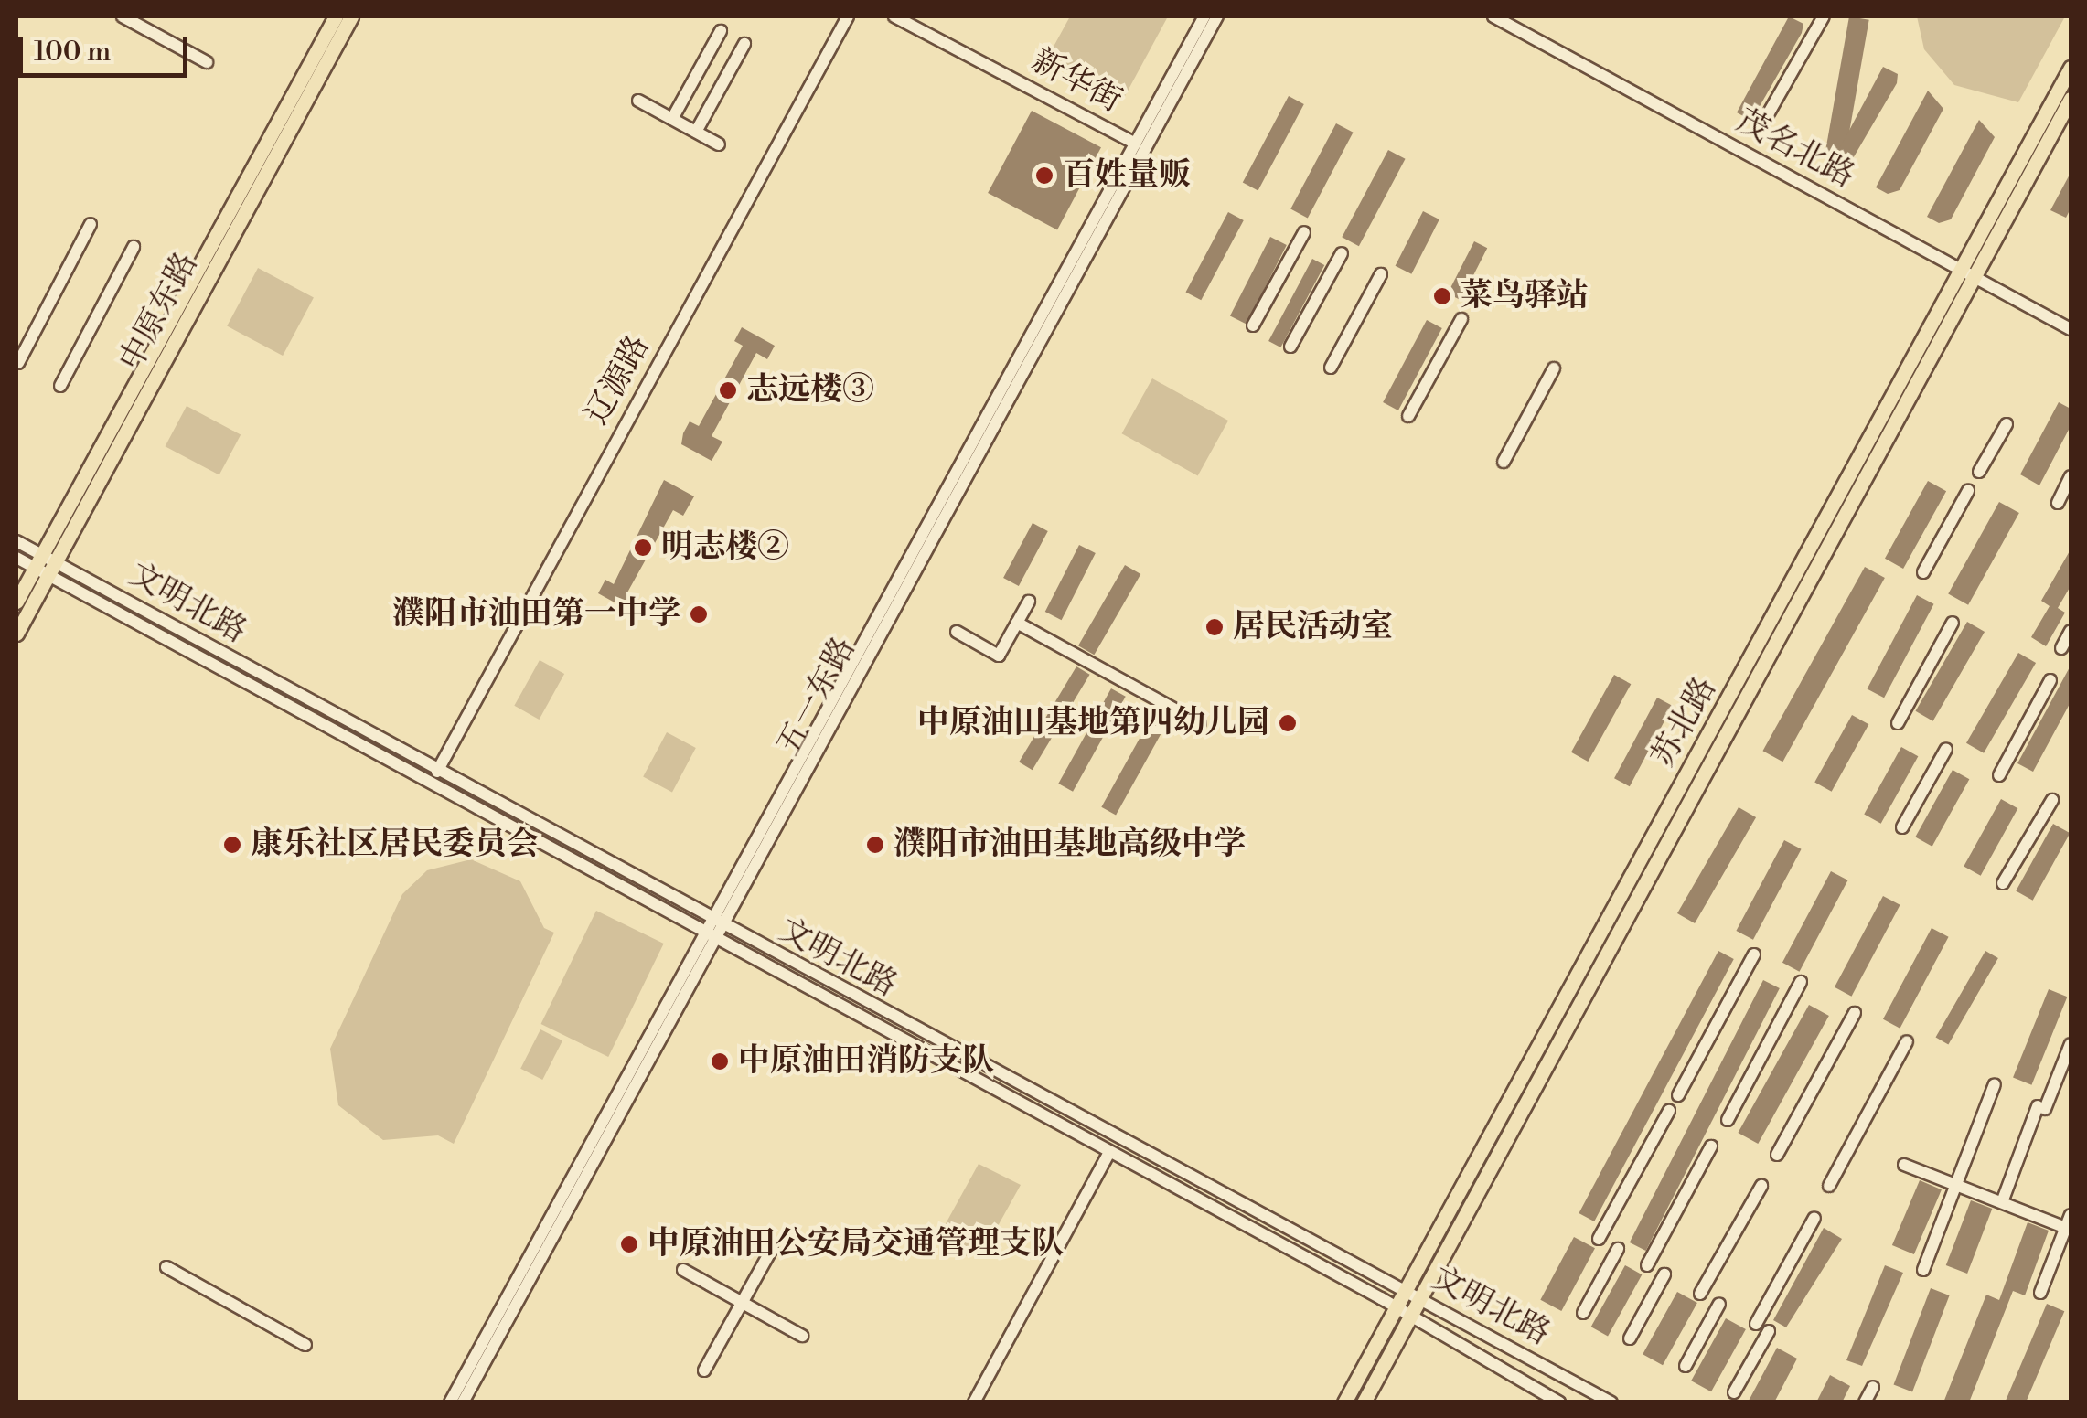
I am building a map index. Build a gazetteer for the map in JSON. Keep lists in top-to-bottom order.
{
  "streets": {
    "main road": ["中原东路", "苏北路"],
    "street": [
      "新华街",
      "茂名北路",
      "辽源路",
      "文明北路",
      "五一东路"
    ]
  },
  "crossings": [
    ["新华街", "五一东路"],
    ["茂名北路", "苏北路"],
    ["中原东路", "文明北路"],
    ["辽源路", "文明北路"],
    ["文明北路", "五一东路"],
    ["文明北路", "苏北路"]
  ],
  "places": [
    "百姓量贩",
    "菜鸟驿站",
    "志远楼③",
    "明志楼②",
    "濮阳市油田第一中学",
    "居民活动室",
    "中原油田基地第四幼儿园",
    "康乐社区居民委员会",
    "濮阳市油田基地高级中学",
    "中原油田消防支队",
    "中原油田公安局交通管理支队"
  ],
  "scale_bar": "100 m"
}
